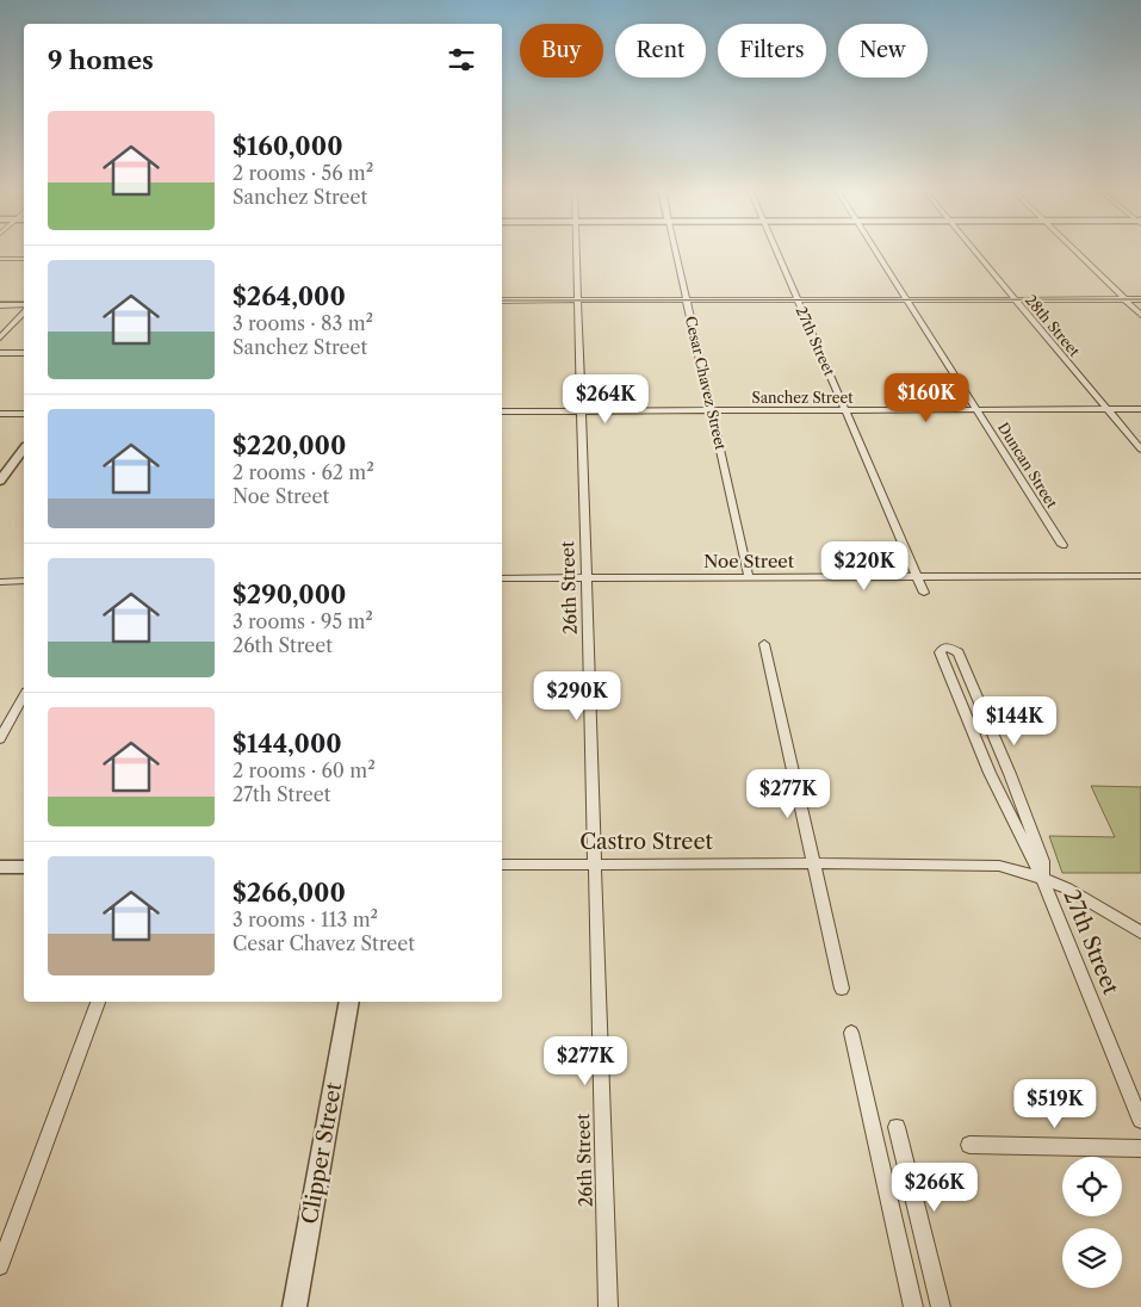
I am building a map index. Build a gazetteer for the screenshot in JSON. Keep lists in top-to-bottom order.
{
  "streets": {
    "street": [
      "28th Street",
      "27th Street",
      "Cesar Chavez Street",
      "Sanchez Street",
      "Duncan Street",
      "Noe Street",
      "26th Street",
      "Castro Street",
      "Clipper Street"
    ]
  },
  "crossings": [
    ["28th Street", "Sanchez Street"],
    ["27th Street", "Sanchez Street"],
    ["27th Street", "Noe Street"],
    ["27th Street", "Castro Street"],
    ["Cesar Chavez Street", "Sanchez Street"],
    ["Cesar Chavez Street", "Noe Street"],
    ["Sanchez Street", "Duncan Street"],
    ["Sanchez Street", "26th Street"],
    ["Noe Street", "26th Street"],
    ["26th Street", "Castro Street"]
  ],
  "page": {
    "chip": [
      "Buy",
      "Rent",
      "Filters",
      "New"
    ],
    "heading": "9 homes",
    "list": [
      {
        "name": "$160,000",
        "note": "2 rooms · 56 m² · Sanchez Street"
      },
      {
        "name": "$264,000",
        "note": "3 rooms · 83 m² · Sanchez Street"
      },
      {
        "name": "$220,000",
        "note": "2 rooms · 62 m² · Noe Street"
      },
      {
        "name": "$290,000",
        "note": "3 rooms · 95 m² · 26th Street"
      },
      {
        "name": "$144,000",
        "note": "2 rooms · 60 m² · 27th Street"
      },
      {
        "name": "$266,000",
        "note": "3 rooms · 113 m² · Cesar Chavez Street"
      }
    ],
    "price": [
      "$160K",
      "$264K",
      "$220K",
      "$290K",
      "$144K",
      "$277K",
      "$277K",
      "$519K",
      "$266K"
    ]
  }
}
